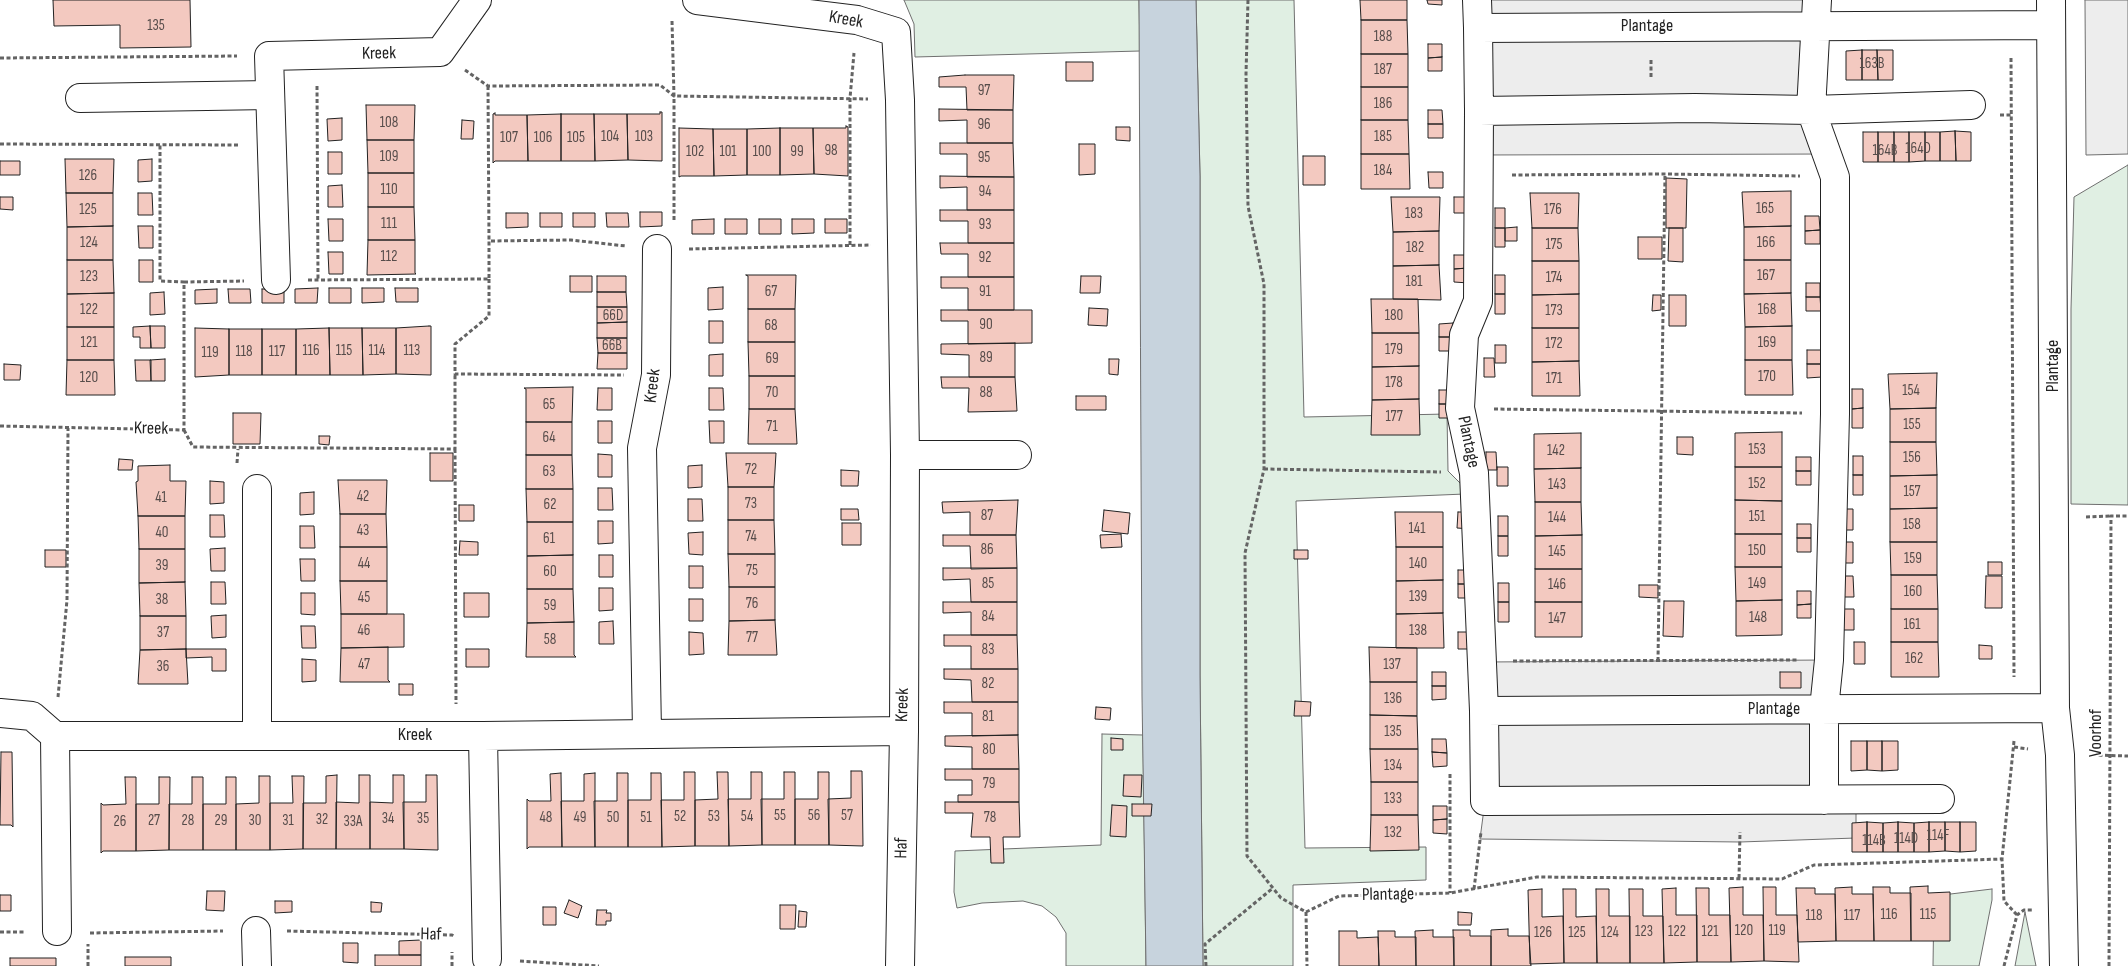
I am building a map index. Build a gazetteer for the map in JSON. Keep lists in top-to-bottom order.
{
  "streets": {
    "street": ["Kreek", "Plantage", "Haf"],
    "path": ["Voorhof"]
  },
  "crossings": [
    ["Kreek", "Haf"]
  ],
  "house_numbers": [
    "135",
    "188",
    "163B",
    "187",
    "97",
    "186",
    "108",
    "96",
    "104",
    "103",
    "185",
    "107",
    "106",
    "105",
    "164D",
    "98",
    "164B",
    "102",
    "101",
    "100",
    "99",
    "109",
    "95",
    "184",
    "126",
    "110",
    "94",
    "165",
    "125",
    "176",
    "183",
    "111",
    "93",
    "124",
    "166",
    "175",
    "182",
    "112",
    "92",
    "167",
    "123",
    "174",
    "181",
    "67",
    "91",
    "122",
    "168",
    "173",
    "66D",
    "180",
    "90",
    "68",
    "121",
    "169",
    "172",
    "66B",
    "179",
    "116",
    "115",
    "114",
    "113",
    "118",
    "117",
    "119",
    "89",
    "69",
    "170",
    "120",
    "171",
    "178",
    "154",
    "70",
    "88",
    "65",
    "177",
    "155",
    "71",
    "64",
    "153",
    "142",
    "156",
    "72",
    "63",
    "152",
    "143",
    "157",
    "42",
    "41",
    "73",
    "62",
    "87",
    "151",
    "144",
    "158",
    "141",
    "43",
    "40",
    "74",
    "61",
    "86",
    "150",
    "145",
    "159",
    "44",
    "140",
    "39",
    "75",
    "60",
    "85",
    "149",
    "146",
    "160",
    "139",
    "45",
    "38",
    "76",
    "59",
    "84",
    "148",
    "147",
    "161",
    "46",
    "138",
    "37",
    "77",
    "58",
    "83",
    "162",
    "47",
    "137",
    "36",
    "82",
    "136",
    "81",
    "135",
    "80",
    "134",
    "79",
    "133",
    "55",
    "56",
    "57",
    "52",
    "53",
    "54",
    "48",
    "49",
    "50",
    "51",
    "78",
    "34",
    "35",
    "32",
    "27",
    "28",
    "29",
    "30",
    "31",
    "26",
    "33A",
    "132",
    "114F",
    "114D",
    "114B",
    "116",
    "115",
    "118",
    "117",
    "120",
    "119",
    "123",
    "122",
    "121",
    "126",
    "125",
    "124"
  ]
}
